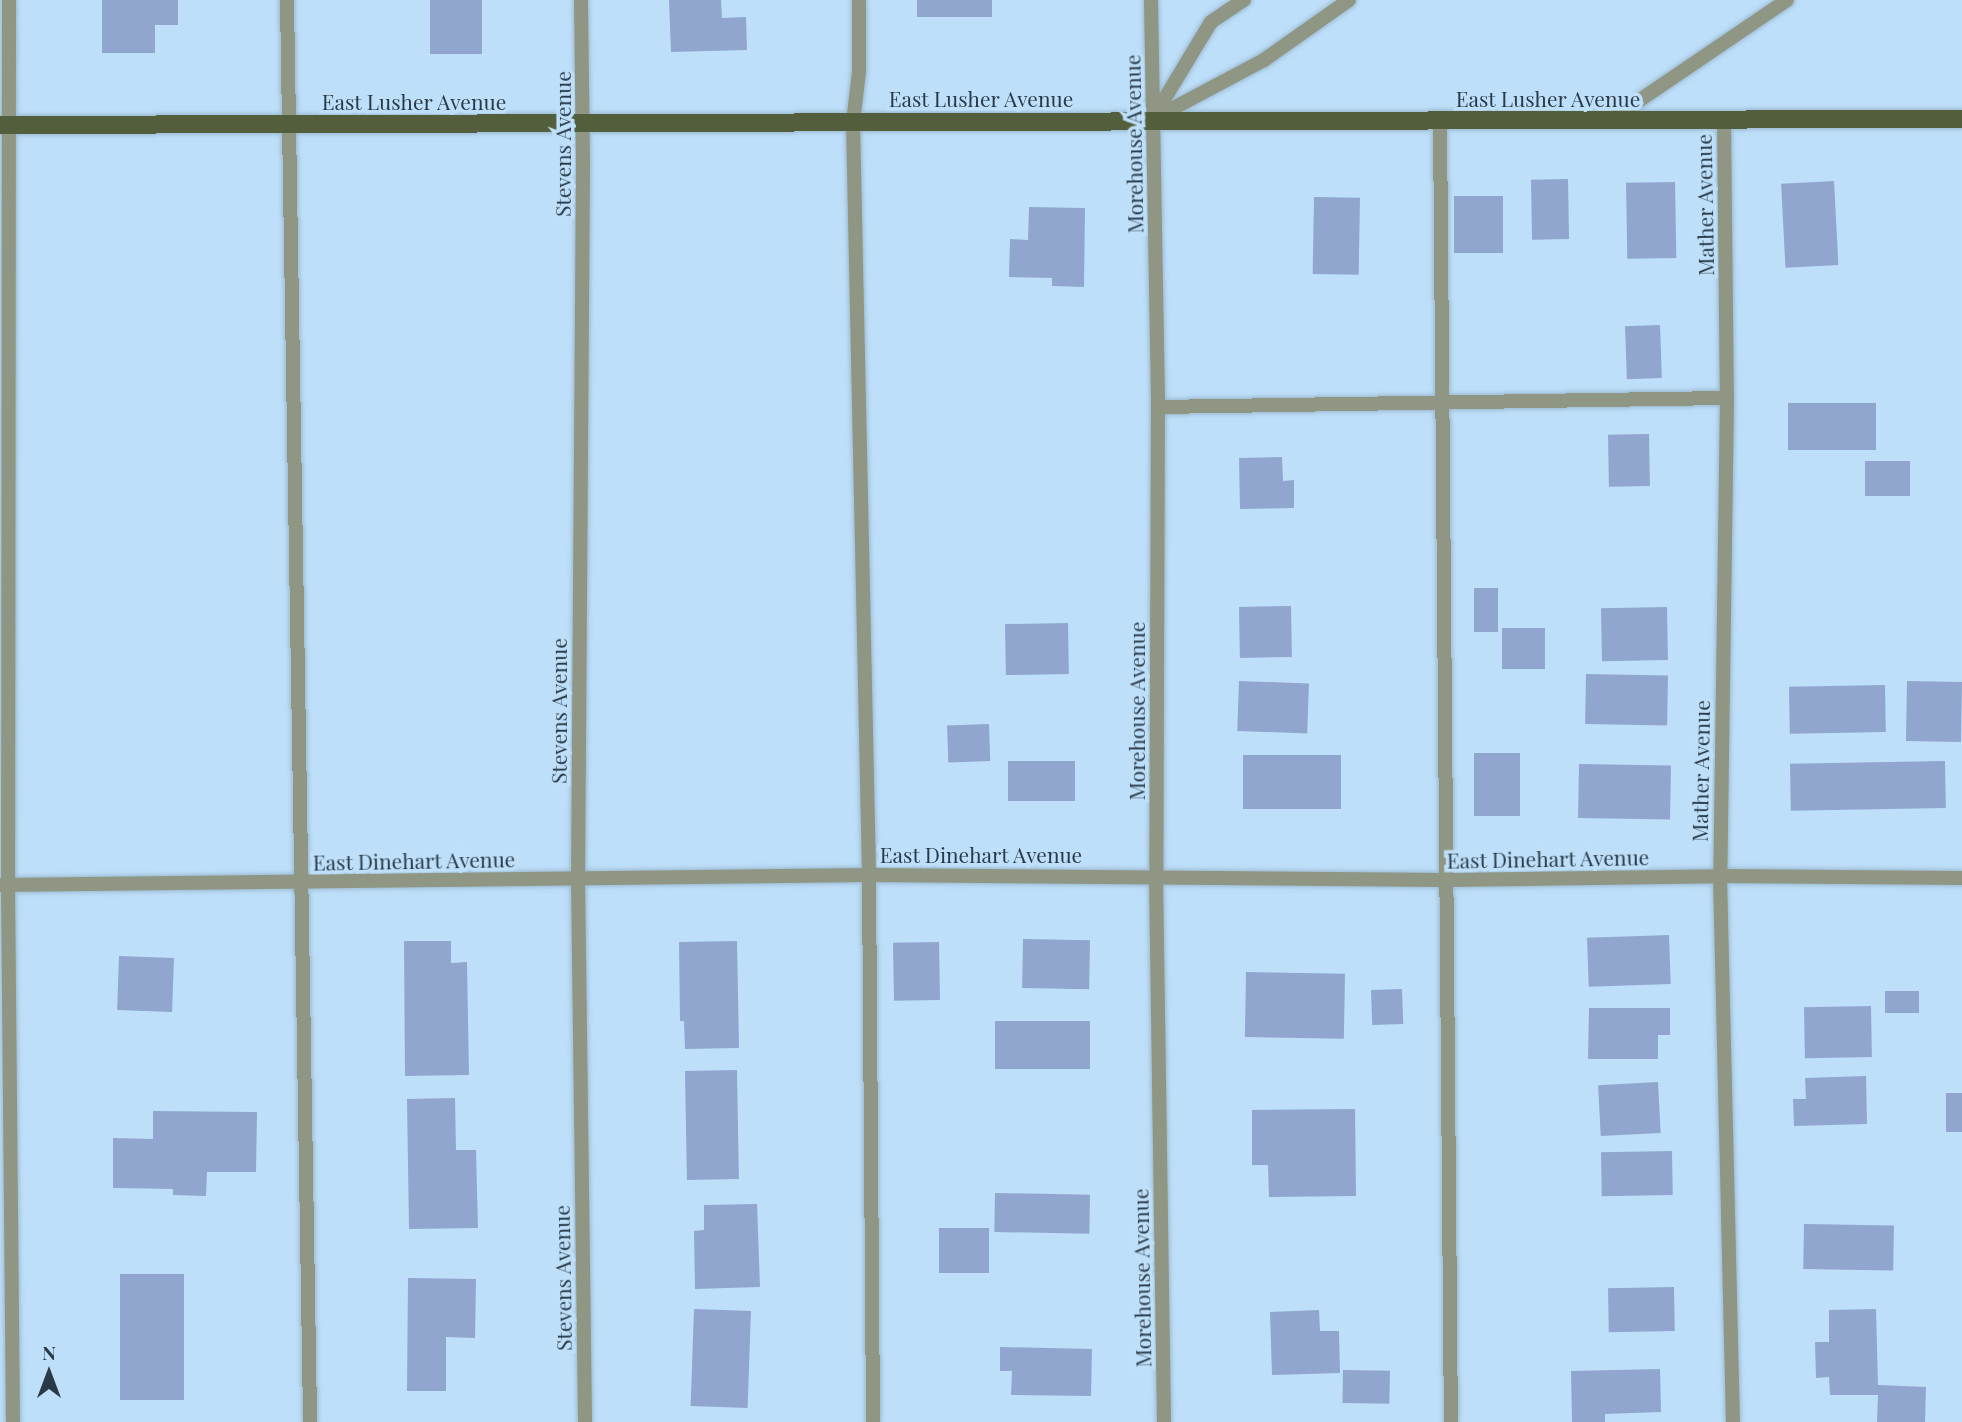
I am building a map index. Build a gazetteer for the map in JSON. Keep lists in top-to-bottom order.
{
  "streets": {
    "main road": ["East Lusher Avenue"],
    "street": [
      "Stevens Avenue",
      "Morehouse Avenue",
      "Mather Avenue",
      "East Dinehart Avenue"
    ]
  },
  "crossings": [
    ["East Lusher Avenue", "Stevens Avenue"],
    ["East Lusher Avenue", "Morehouse Avenue"],
    ["East Lusher Avenue", "Mather Avenue"],
    ["Stevens Avenue", "East Dinehart Avenue"],
    ["Morehouse Avenue", "East Dinehart Avenue"],
    ["Mather Avenue", "East Dinehart Avenue"]
  ],
  "north": "top"
}
